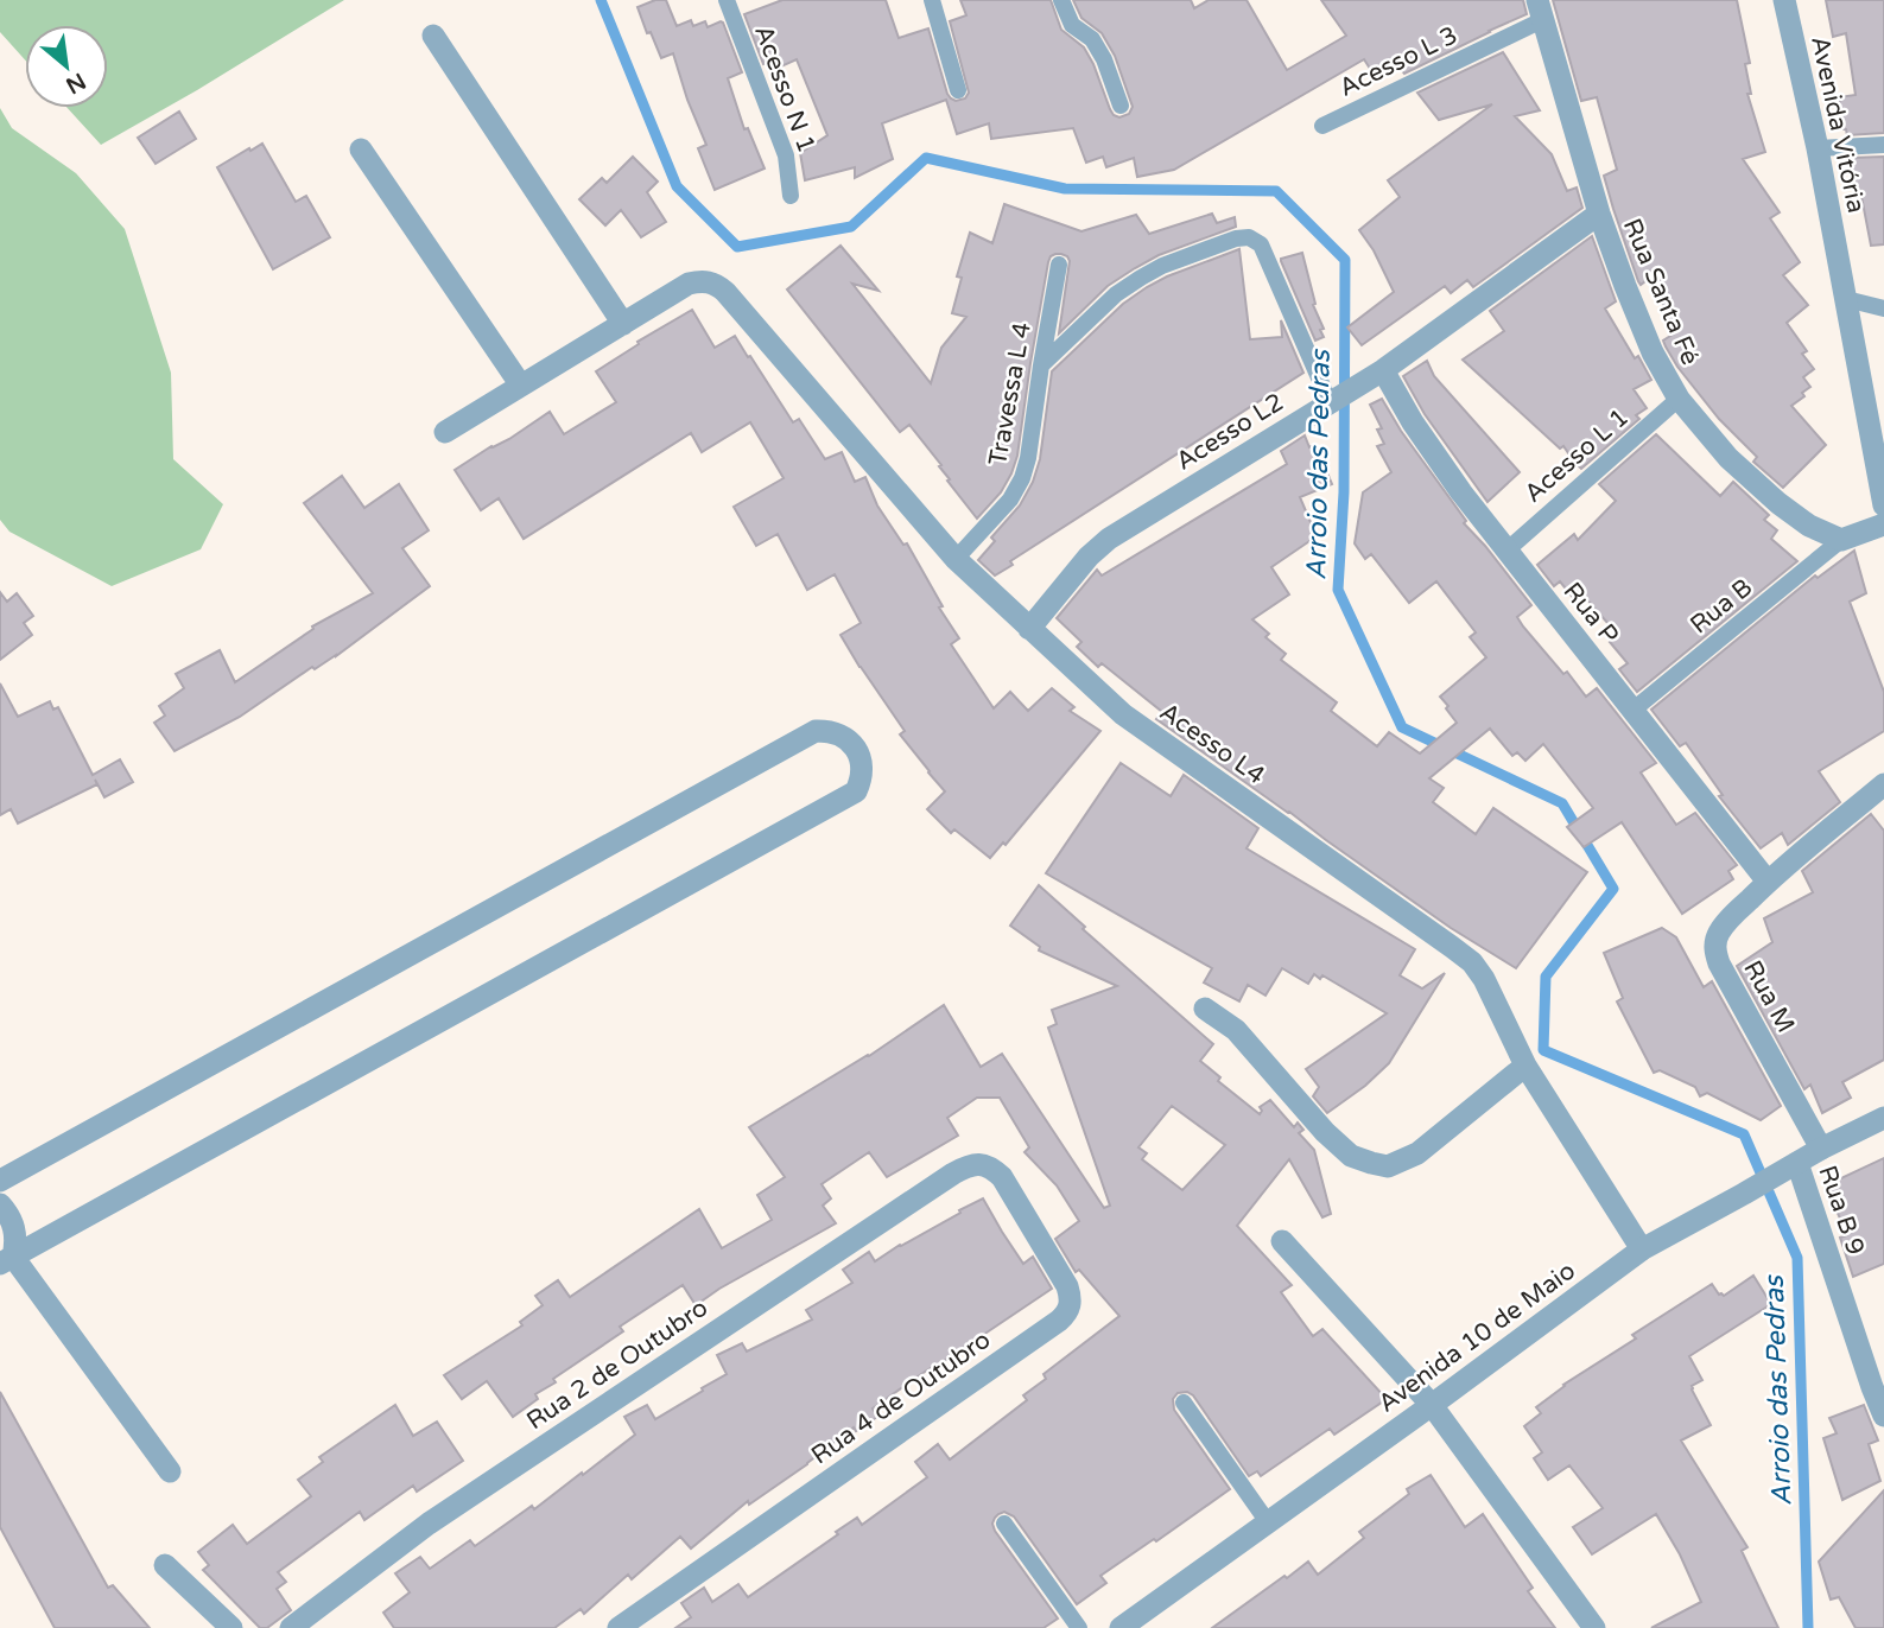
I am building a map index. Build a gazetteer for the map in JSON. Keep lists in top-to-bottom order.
{
  "streets": {
    "street": [
      "Avenida Vitória",
      "Rua Santa Fé",
      "Acesso L2",
      "Rua P",
      "Acesso L4",
      "Rua M",
      "Rua B 9",
      "Avenida 10 de Maio",
      "Rua 2 de Outubro",
      "Rua 4 de Outubro"
    ],
    "lane": [
      "Acesso L 3",
      "Acesso N 1",
      "Travessa L 4",
      "Acesso L 1",
      "Rua B"
    ]
  },
  "crossings": [
    ["Acesso L 3", "Rua Santa Fé"],
    ["Rua Santa Fé", "Acesso L2"],
    ["Rua Santa Fé", "Acesso L 1"],
    ["Rua Santa Fé", "Rua B"],
    ["Travessa L 4", "Acesso L4"],
    ["Acesso L2", "Rua P"],
    ["Acesso L2", "Acesso L4"],
    ["Acesso L 1", "Rua P"],
    ["Rua B", "Rua P"],
    ["Rua P", "Rua M"],
    ["Acesso L4", "Avenida 10 de Maio"],
    ["Rua M", "Avenida 10 de Maio"],
    ["Rua B 9", "Avenida 10 de Maio"],
    ["Rua 2 de Outubro", "Rua 4 de Outubro"]
  ],
  "water": ["Arroio das Pedras"],
  "north": "bottom right"
}
